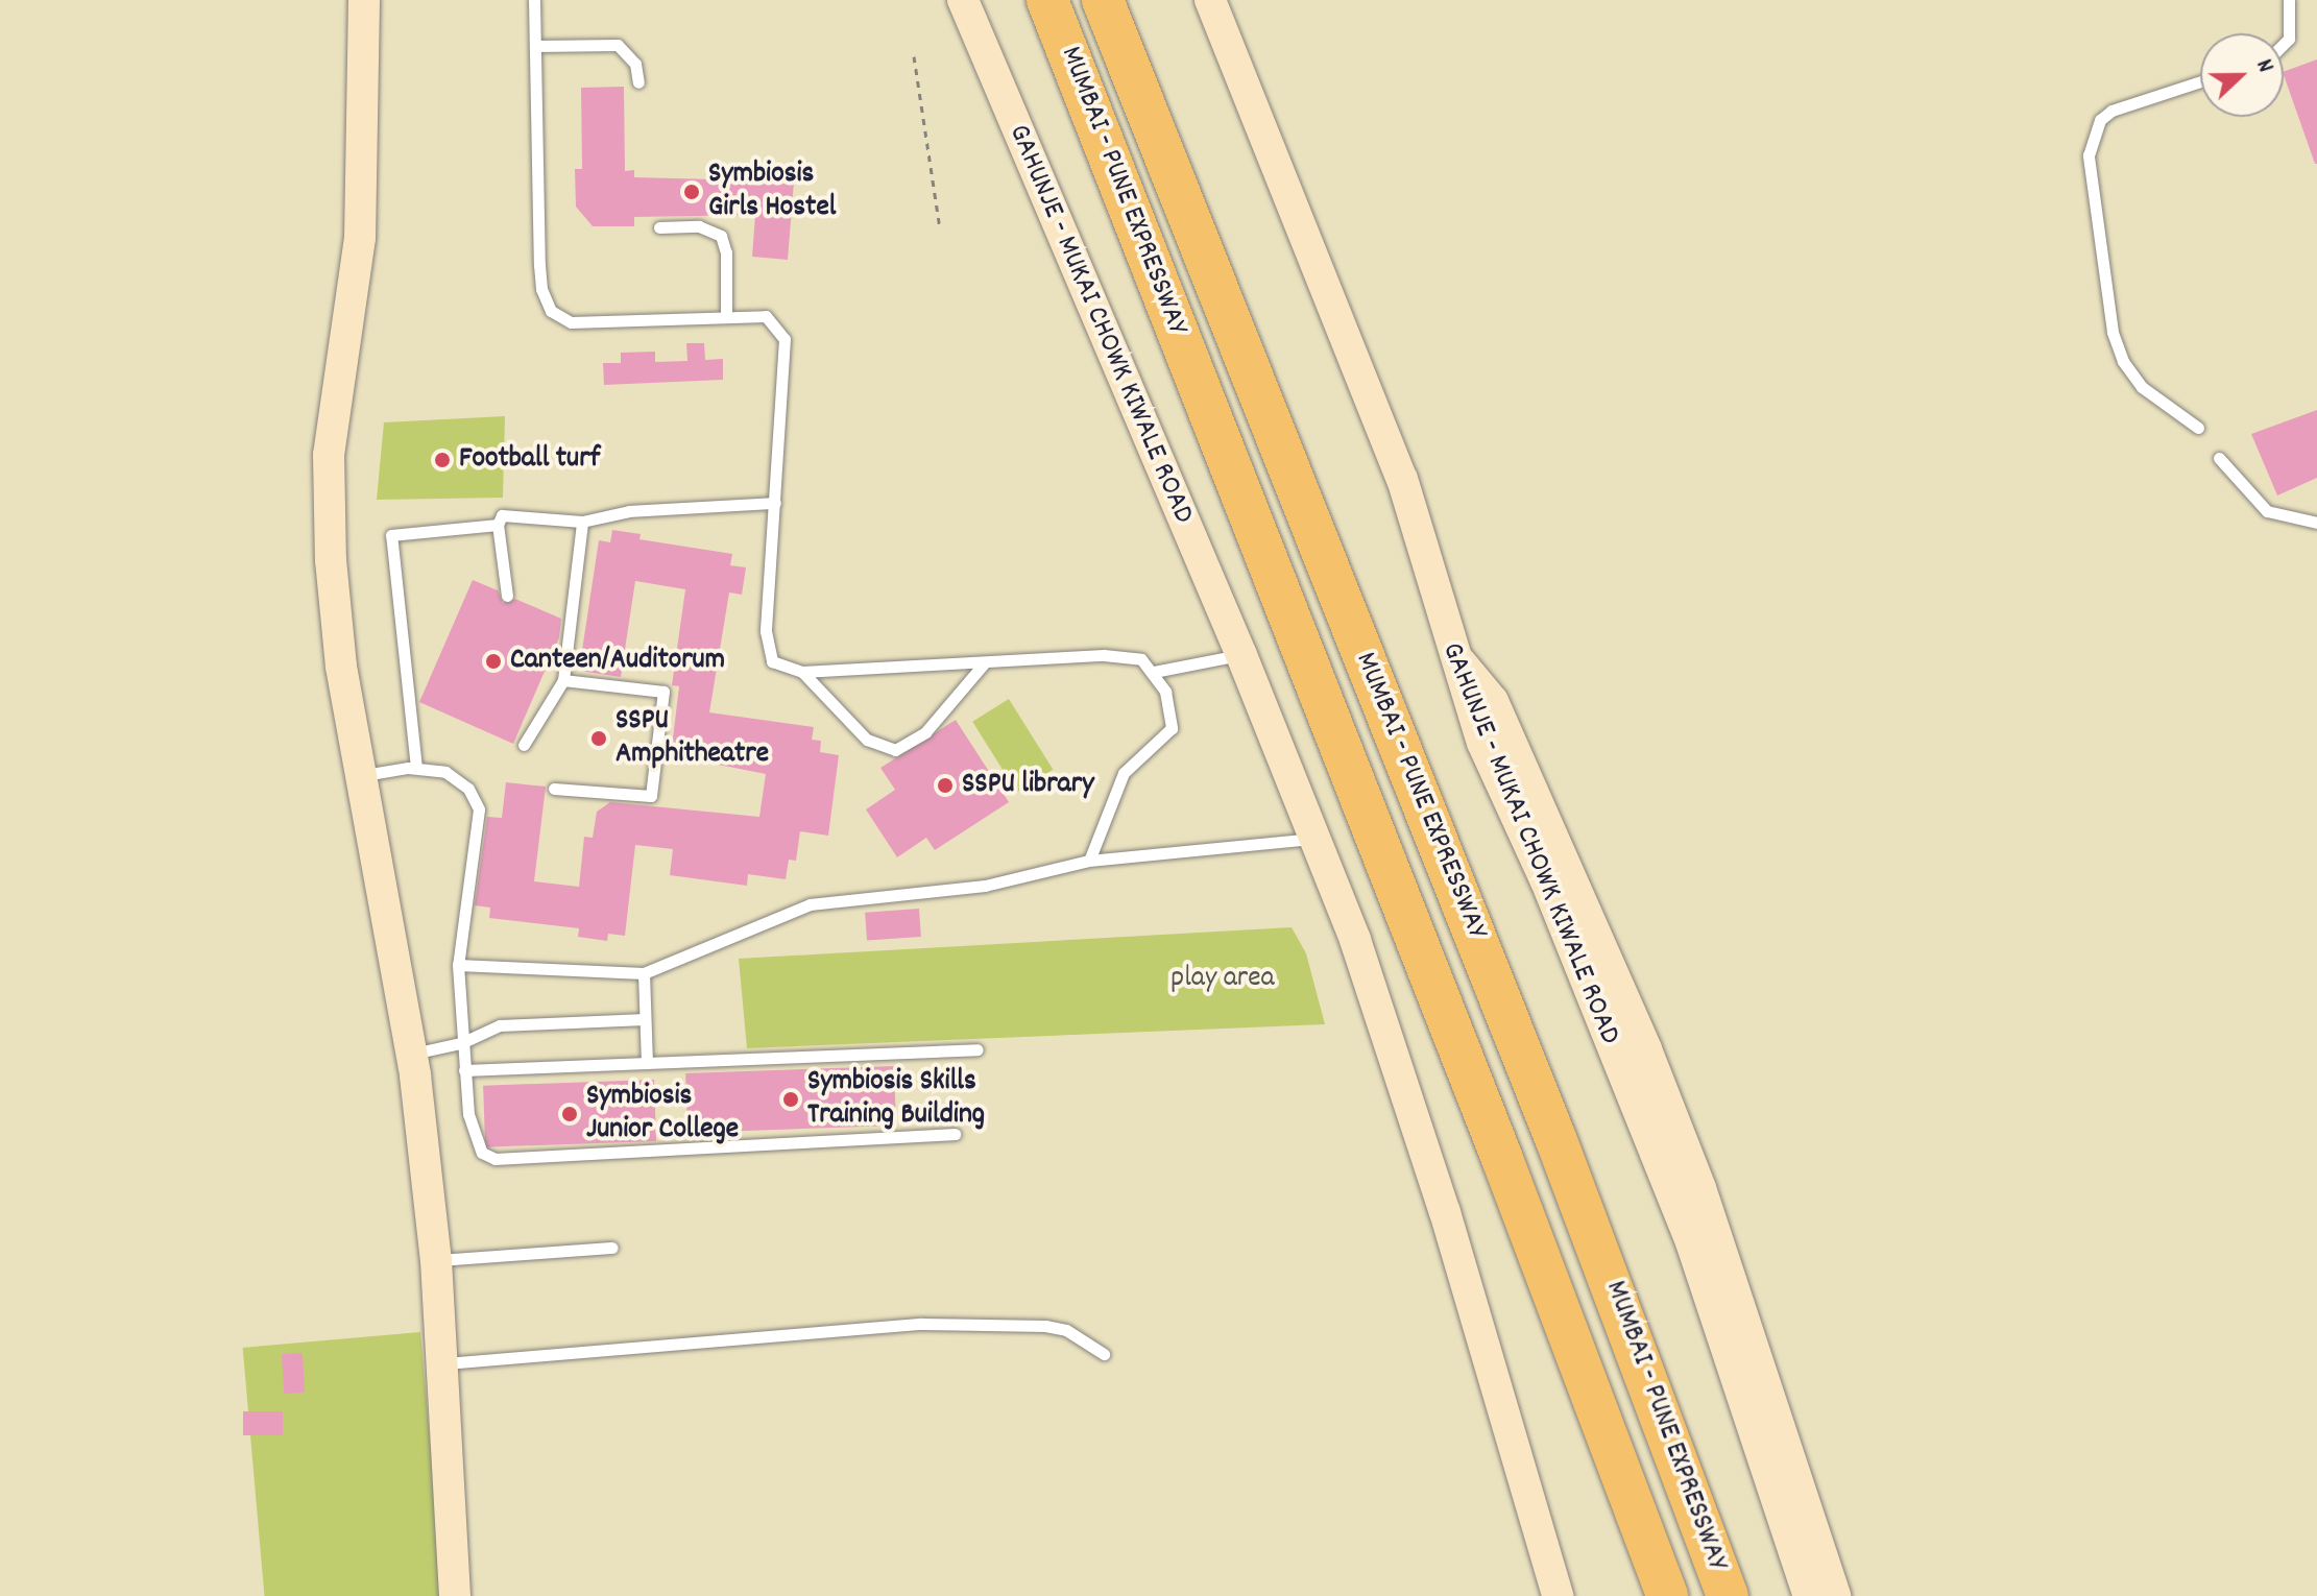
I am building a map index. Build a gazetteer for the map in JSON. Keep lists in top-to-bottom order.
{
  "streets": {
    "highway": ["MUMBAI - PUNE EXPRESSWAY"],
    "street": ["GAHUNJE - MUKAI CHOWK KIWALE ROAD"]
  },
  "parks": ["play area"],
  "places": [
    "Symbiosis Girls Hostel",
    "Football turf",
    "Canteen/Auditorum",
    "SSPU Amphitheatre",
    "SSPU library",
    "Symbiosis Skills Training Building",
    "Symbiosis Junior College"
  ],
  "north": "right"
}
